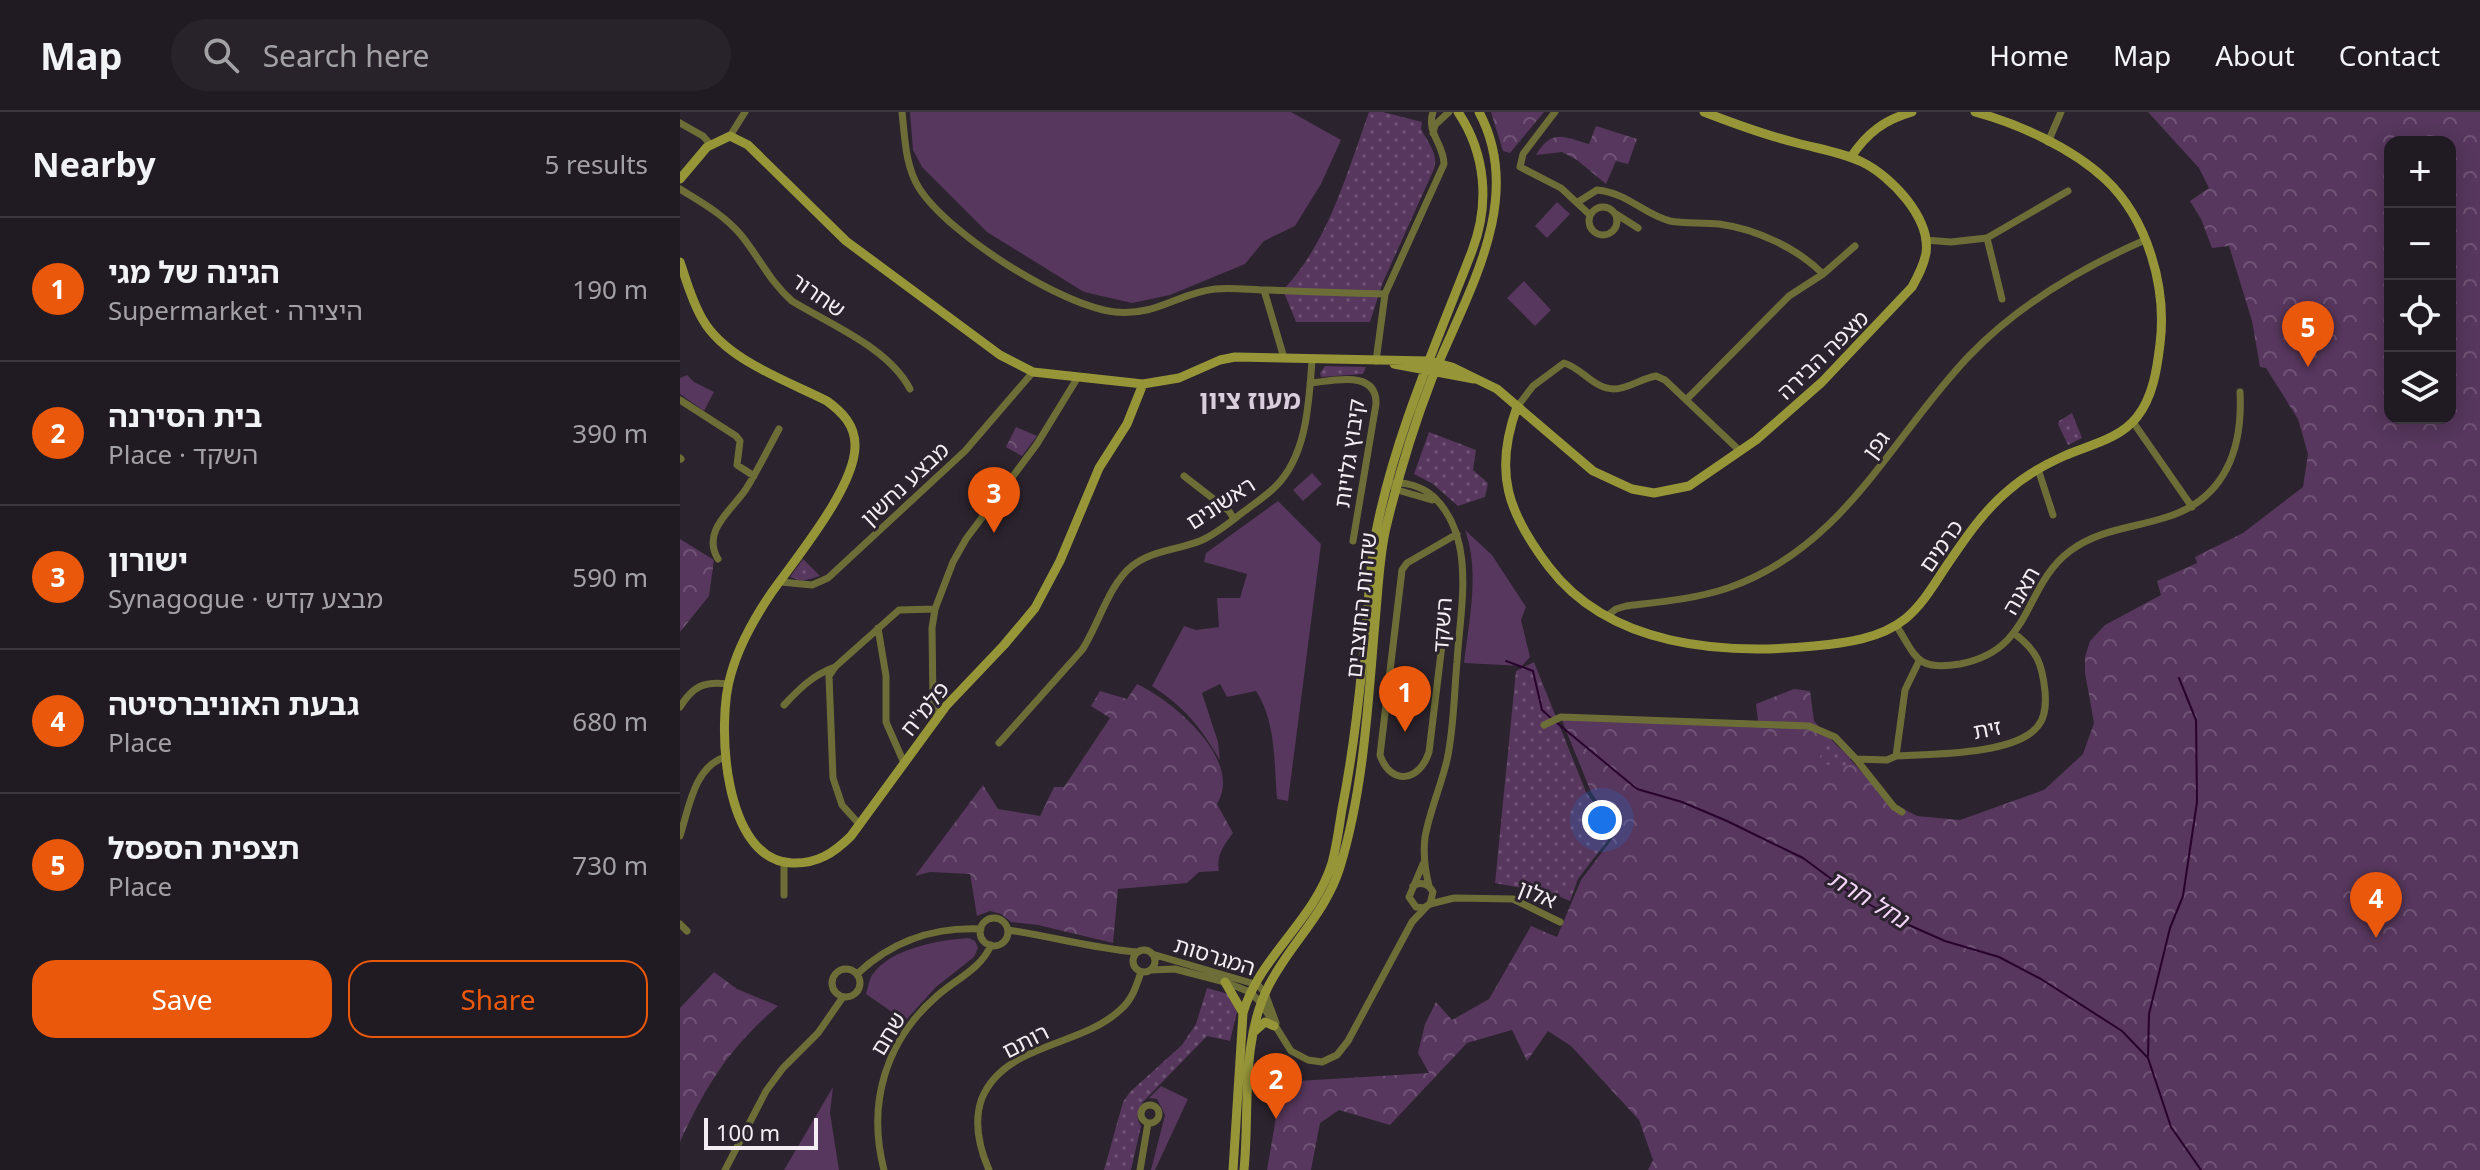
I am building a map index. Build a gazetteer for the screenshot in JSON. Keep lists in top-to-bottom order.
{
  "streets": {
    "street": [
      "שחרור",
      "מצפה הבירה",
      "גפן",
      "קיבוץ גלויות",
      "מבצע נחשון",
      "ראשונים",
      "כרמים",
      "תאנה",
      "שדרות החוצבים",
      "השקד",
      "פלמ\"ח",
      "זית",
      "אלון",
      "המגרסות",
      "שחם",
      "רותם"
    ]
  },
  "crossings": [
    ["מצפה הבירה", "ראשונים"],
    ["מצפה הבירה", "כרמים"],
    ["מצפה הבירה", "שדרות החוצבים"],
    ["מצפה הבירה", "פלמ\"ח"],
    ["גפן", "כרמים"],
    ["קיבוץ גלויות", "ראשונים"],
    ["תאנה", "זית"],
    ["שדרות החוצבים", "השקד"],
    ["שדרות החוצבים", "המגרסות"],
    ["השקד", "אלון"],
    ["המגרסות", "רותם"]
  ],
  "districts": ["מעוז ציון"],
  "water": ["נחל חרת"],
  "scale_bar": "100 m",
  "page": {
    "header": "Map",
    "search": "Search here",
    "nav": [
      "Home",
      "Map",
      "About",
      "Contact"
    ],
    "heading": ["Nearby", "5 results"],
    "map_buttons": ["+", "−"],
    "list": [
      {
        "mark": "1",
        "name": "הגינה של מגי",
        "note": "Supermarket · היצירה",
        "value": "190 m"
      },
      {
        "mark": "2",
        "name": "בית הסירנה",
        "note": "Place · השקד",
        "value": "390 m"
      },
      {
        "mark": "3",
        "name": "ישורון",
        "note": "Synagogue · מבצע קדש",
        "value": "590 m"
      },
      {
        "mark": "4",
        "name": "גבעת האוניברסיטה",
        "note": "Place",
        "value": "680 m"
      },
      {
        "mark": "5",
        "name": "תצפית הספסל",
        "note": "Place",
        "value": "730 m"
      }
    ],
    "pins": [
      "5",
      "3",
      "1",
      "4",
      "2"
    ],
    "buttons": ["Save", "Share"],
    "scale": "100 m"
  }
}
